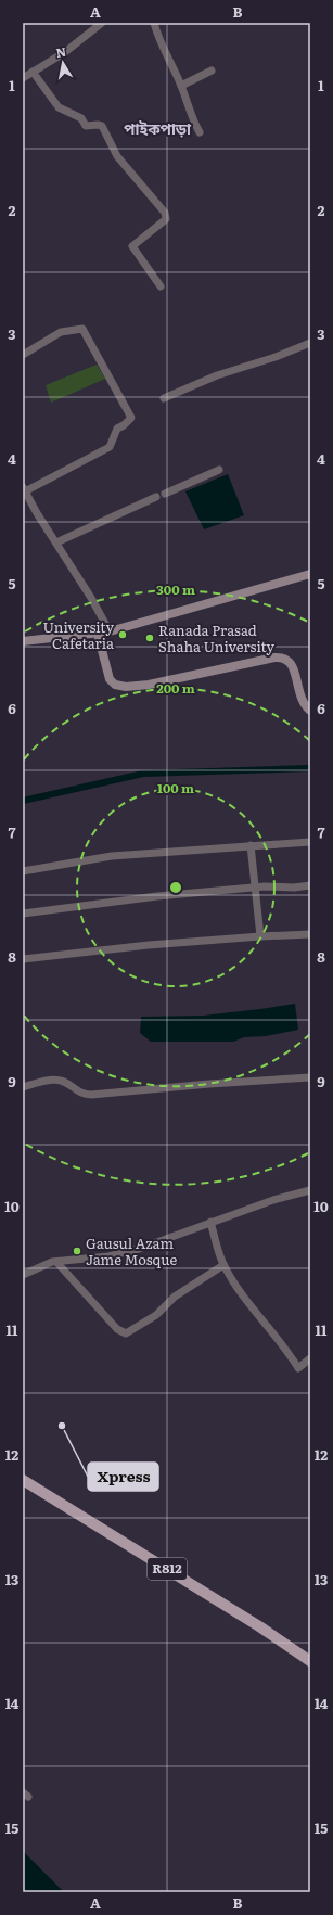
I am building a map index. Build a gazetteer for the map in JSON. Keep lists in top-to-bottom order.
{
  "streets": {
    "main road": ["R812"]
  },
  "districts": ["পাইকপাড়া"],
  "places": [
    "University Cafetaria",
    "Ranada Prasad Shaha University",
    "Gausul Azam Jame Mosque",
    "Xpress"
  ],
  "north": "top",
  "grid": {
    "columns": ["A", "B"],
    "rows": [
      "1",
      "2",
      "3",
      "4",
      "5",
      "6",
      "7",
      "8",
      "9",
      "10",
      "11",
      "12",
      "13",
      "14",
      "15"
    ]
  },
  "rings": ["300 m", "200 m", "100 m"]
}
